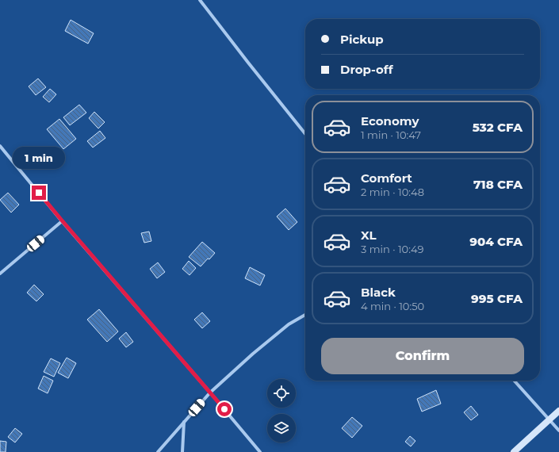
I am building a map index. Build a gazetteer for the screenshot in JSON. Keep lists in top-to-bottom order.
{
  "page": {
    "banner": ["Pickup", "Drop-off"],
    "list": [
      {
        "name": "Economy",
        "note": "1 min · 10:47",
        "value": "532 CFA"
      },
      {
        "name": "Comfort",
        "note": "2 min · 10:48",
        "value": "718 CFA"
      },
      {
        "name": "XL",
        "note": "3 min · 10:49",
        "value": "904 CFA"
      },
      {
        "name": "Black",
        "note": "4 min · 10:50",
        "value": "995 CFA"
      }
    ],
    "bubble": "1 min",
    "buttons": "Confirm"
  }
}
